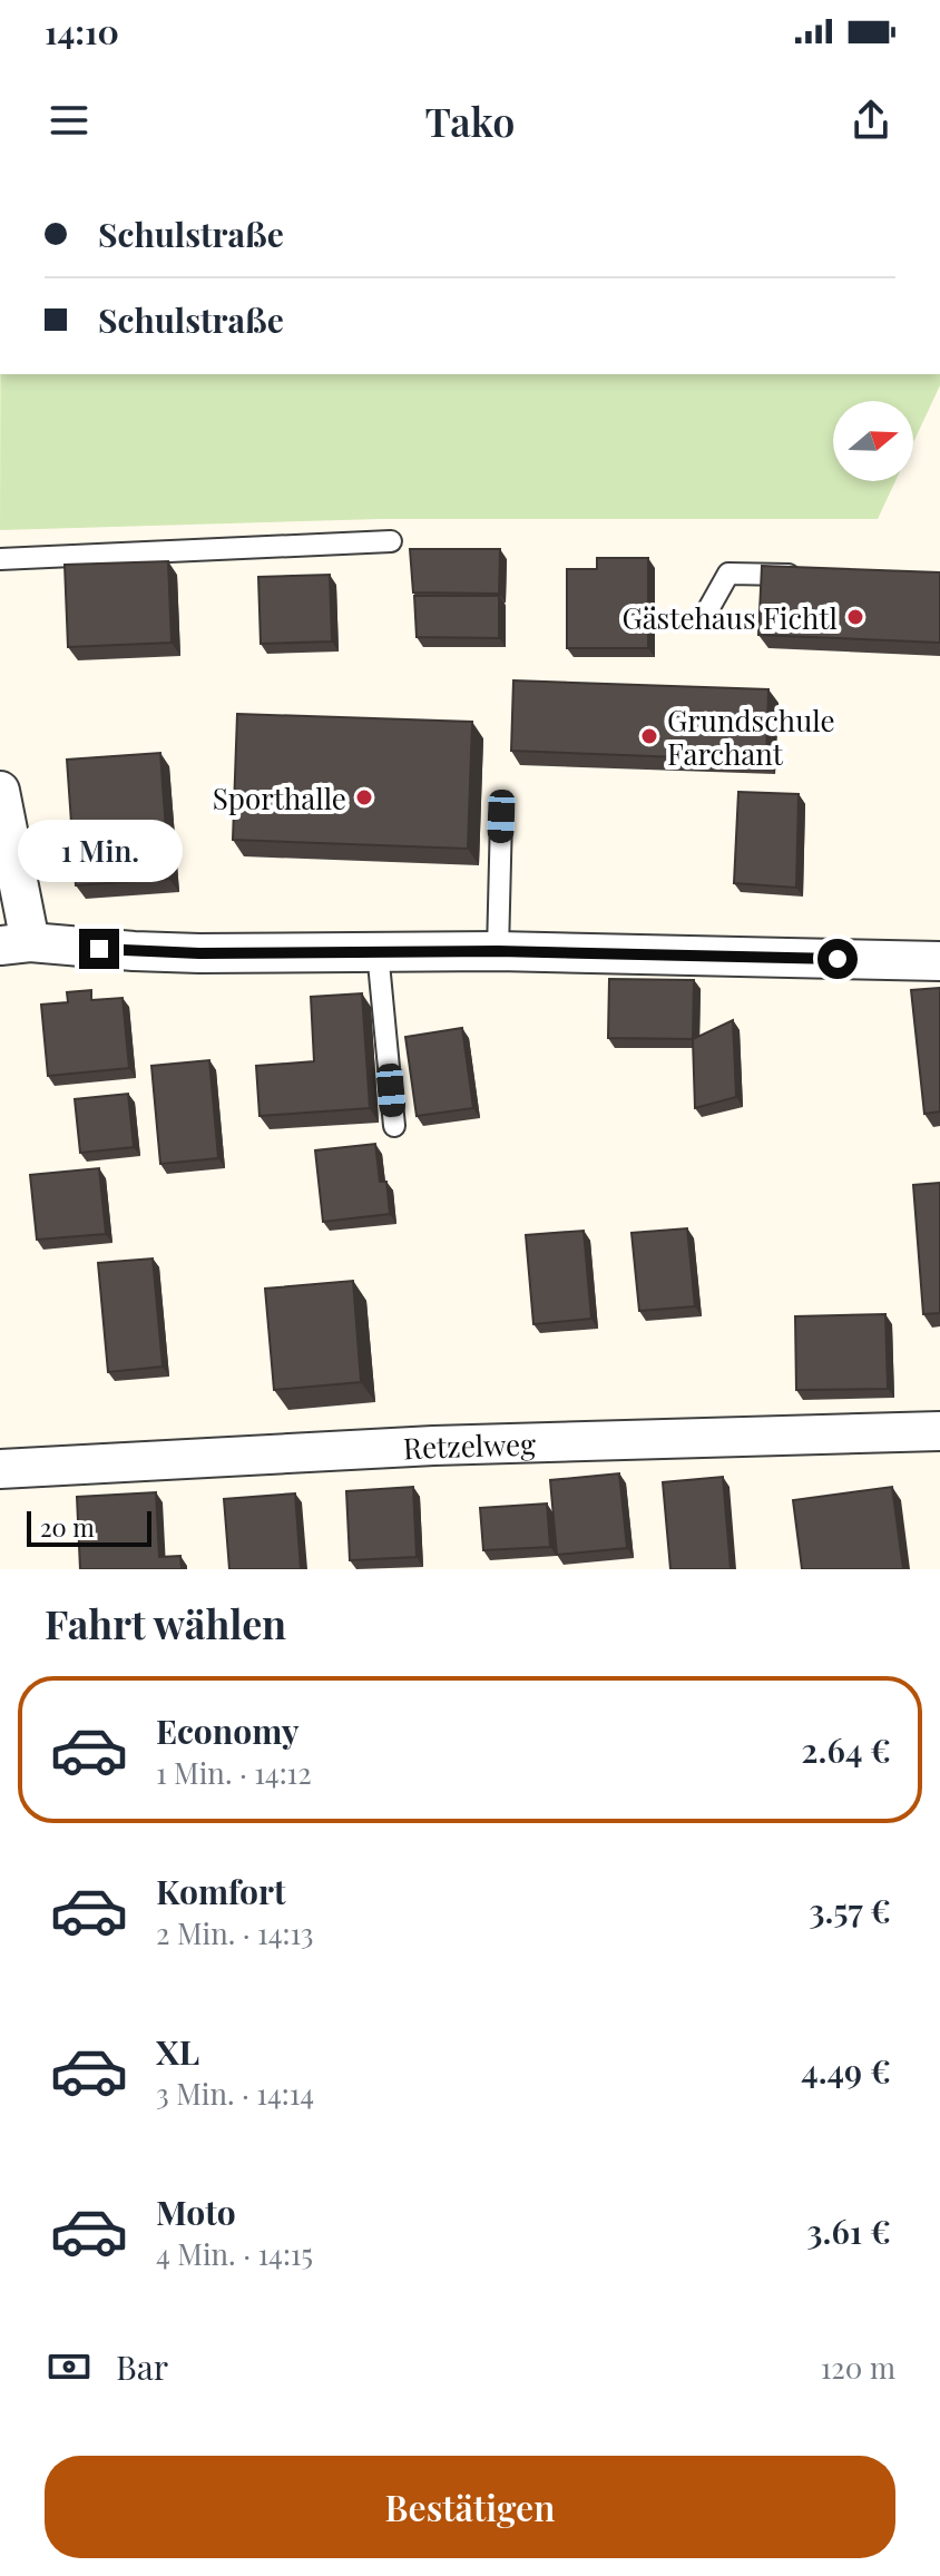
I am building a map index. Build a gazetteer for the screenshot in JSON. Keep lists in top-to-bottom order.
{
  "streets": {
    "street": ["Retzelweg"]
  },
  "places": ["Gästehaus Fichtl", "Grundschule Farchant", "Sporthalle"],
  "scale_bar": "20 m",
  "north": "right",
  "page": {
    "status": "14:10",
    "header": "Tako",
    "banner": ["Schulstraße", "Schulstraße"],
    "bubble": "1 Min.",
    "scale": "20 m",
    "heading": "Fahrt wählen",
    "list": [
      {
        "name": "Economy",
        "note": "1 Min. · 14:12",
        "value": "2.64 €"
      },
      {
        "name": "Komfort",
        "note": "2 Min. · 14:13",
        "value": "3.57 €"
      },
      {
        "name": "XL",
        "note": "3 Min. · 14:14",
        "value": "4.49 €"
      },
      {
        "name": "Moto",
        "note": "4 Min. · 14:15",
        "value": "3.61 €"
      }
    ],
    "pay": ["Bar", "120 m"],
    "buttons": "Bestätigen"
  }
}
